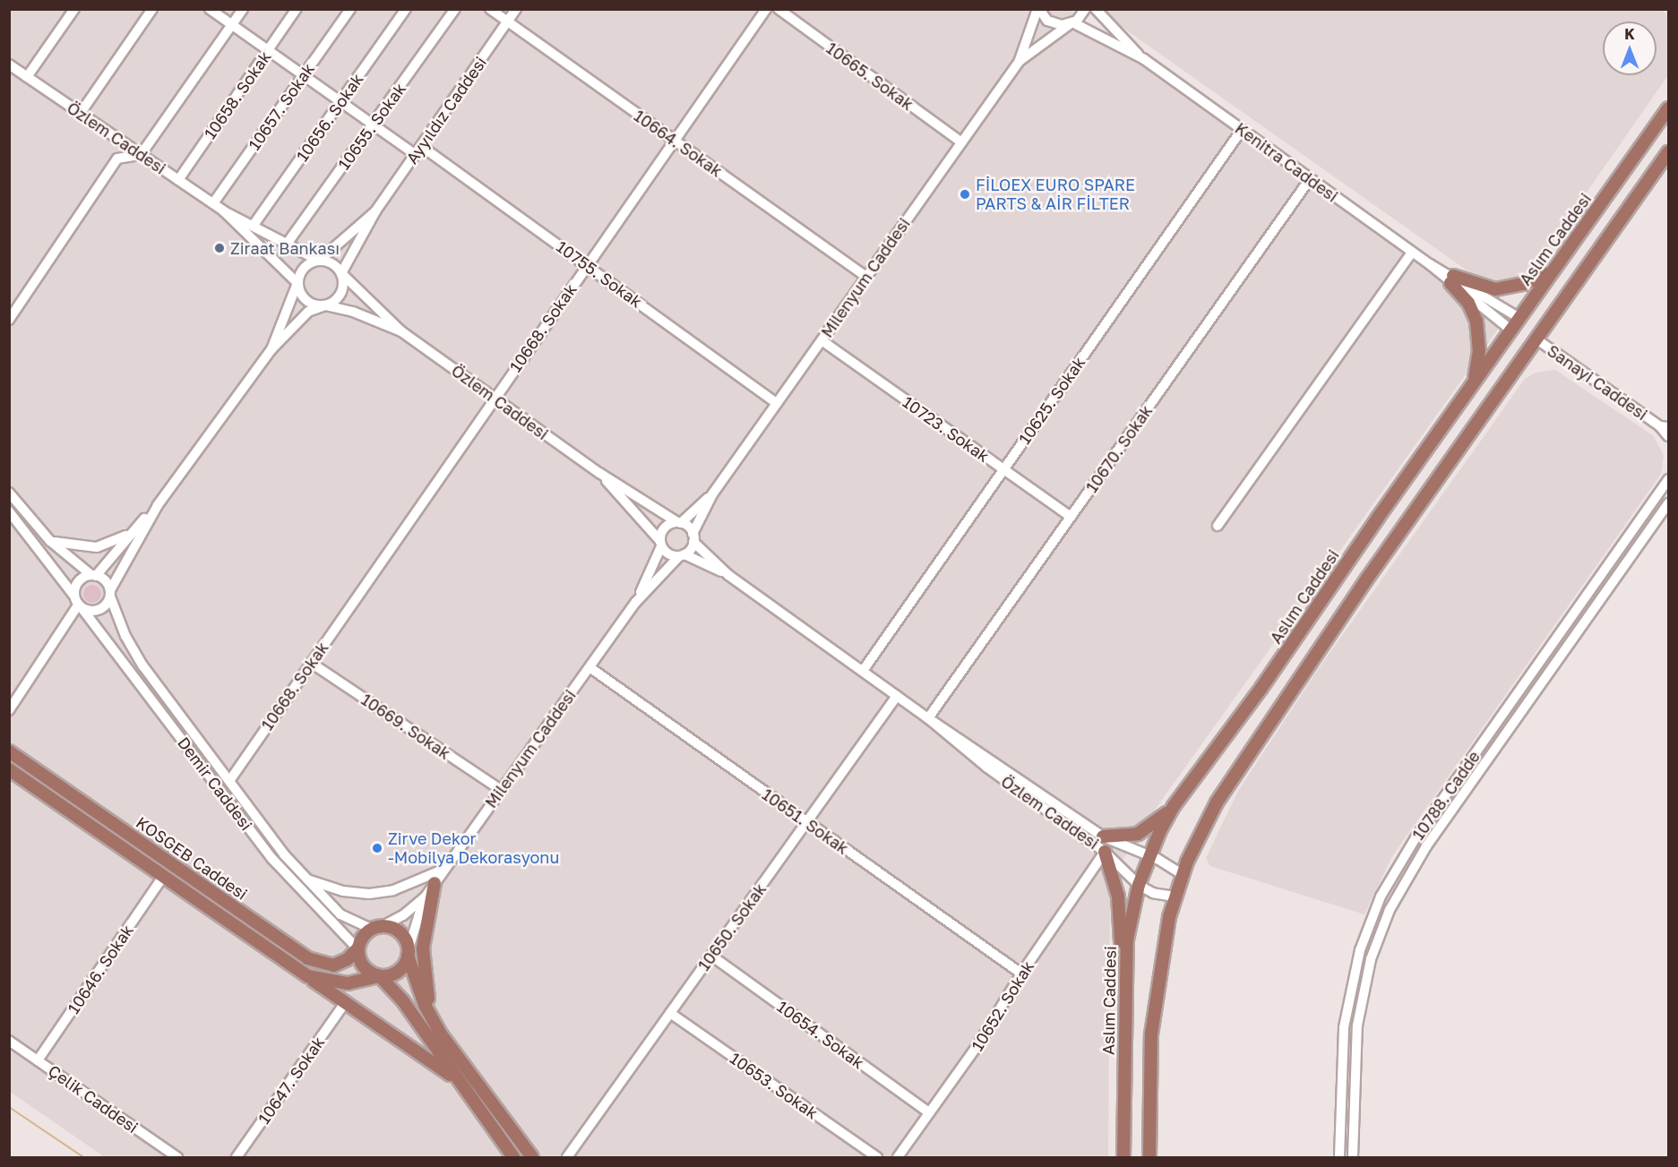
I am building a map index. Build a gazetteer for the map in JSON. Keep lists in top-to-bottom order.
{
  "streets": {
    "main road": ["Aslım Caddesi", "KOSGEB Caddesi"],
    "street": [
      "10665. Sokak",
      "10658. Sokak",
      "10657. Sokak",
      "Ayyıldız Caddesi",
      "10656. Sokak",
      "10655. Sokak",
      "Özlem Caddesi",
      "10664. Sokak",
      "Kenitra Caddesi",
      "10755. Sokak",
      "Milenyum Caddesi",
      "10668. Sokak",
      "Sanayi Caddesi",
      "10625. Sokak",
      "10723. Sokak",
      "10670. Sokak",
      "10669. Sokak",
      "Demir Caddesi",
      "10788. Cadde",
      "10651. Sokak",
      "10650. Sokak",
      "10646. Sokak",
      "10652. Sokak",
      "10654. Sokak",
      "10647. Sokak",
      "10653. Sokak",
      "Çelik Caddesi"
    ]
  },
  "crossings": [
    ["10665. Sokak", "Milenyum Caddesi"],
    ["10658. Sokak", "Özlem Caddesi"],
    ["10658. Sokak", "10755. Sokak"],
    ["10657. Sokak", "Özlem Caddesi"],
    ["10657. Sokak", "10755. Sokak"],
    ["Ayyıldız Caddesi", "Özlem Caddesi"],
    ["Ayyıldız Caddesi", "10664. Sokak"],
    ["Ayyıldız Caddesi", "10755. Sokak"],
    ["10656. Sokak", "Özlem Caddesi"],
    ["10656. Sokak", "10755. Sokak"],
    ["10655. Sokak", "Özlem Caddesi"],
    ["10655. Sokak", "10755. Sokak"],
    ["Özlem Caddesi", "Aslım Caddesi"],
    ["Özlem Caddesi", "10668. Sokak"],
    ["Özlem Caddesi", "10625. Sokak"],
    ["Özlem Caddesi", "10670. Sokak"],
    ["Özlem Caddesi", "10650. Sokak"],
    ["Özlem Caddesi", "10652. Sokak"],
    ["10664. Sokak", "Milenyum Caddesi"],
    ["10664. Sokak", "10668. Sokak"],
    ["Kenitra Caddesi", "Aslım Caddesi"],
    ["Kenitra Caddesi", "10625. Sokak"],
    ["Kenitra Caddesi", "10670. Sokak"],
    ["10755. Sokak", "Milenyum Caddesi"],
    ["10755. Sokak", "10668. Sokak"],
    ["Milenyum Caddesi", "10723. Sokak"],
    ["Milenyum Caddesi", "10669. Sokak"],
    ["Milenyum Caddesi", "Demir Caddesi"],
    ["Milenyum Caddesi", "10651. Sokak"],
    ["Milenyum Caddesi", "KOSGEB Caddesi"],
    ["10668. Sokak", "10669. Sokak"],
    ["10668. Sokak", "Demir Caddesi"],
    ["10625. Sokak", "10723. Sokak"],
    ["10723. Sokak", "10670. Sokak"],
    ["Demir Caddesi", "KOSGEB Caddesi"],
    ["10651. Sokak", "10650. Sokak"],
    ["10651. Sokak", "10652. Sokak"],
    ["KOSGEB Caddesi", "10646. Sokak"],
    ["KOSGEB Caddesi", "10647. Sokak"],
    ["10650. Sokak", "10654. Sokak"],
    ["10650. Sokak", "10653. Sokak"],
    ["10646. Sokak", "Çelik Caddesi"],
    ["10652. Sokak", "10654. Sokak"]
  ],
  "places": ["FİLOEX EURO SPARE PARTS & AİR FİLTER", "Ziraat Bankası", "Zirve Dekor -Mobilya Dekorasyonu"],
  "north": "top"
}
